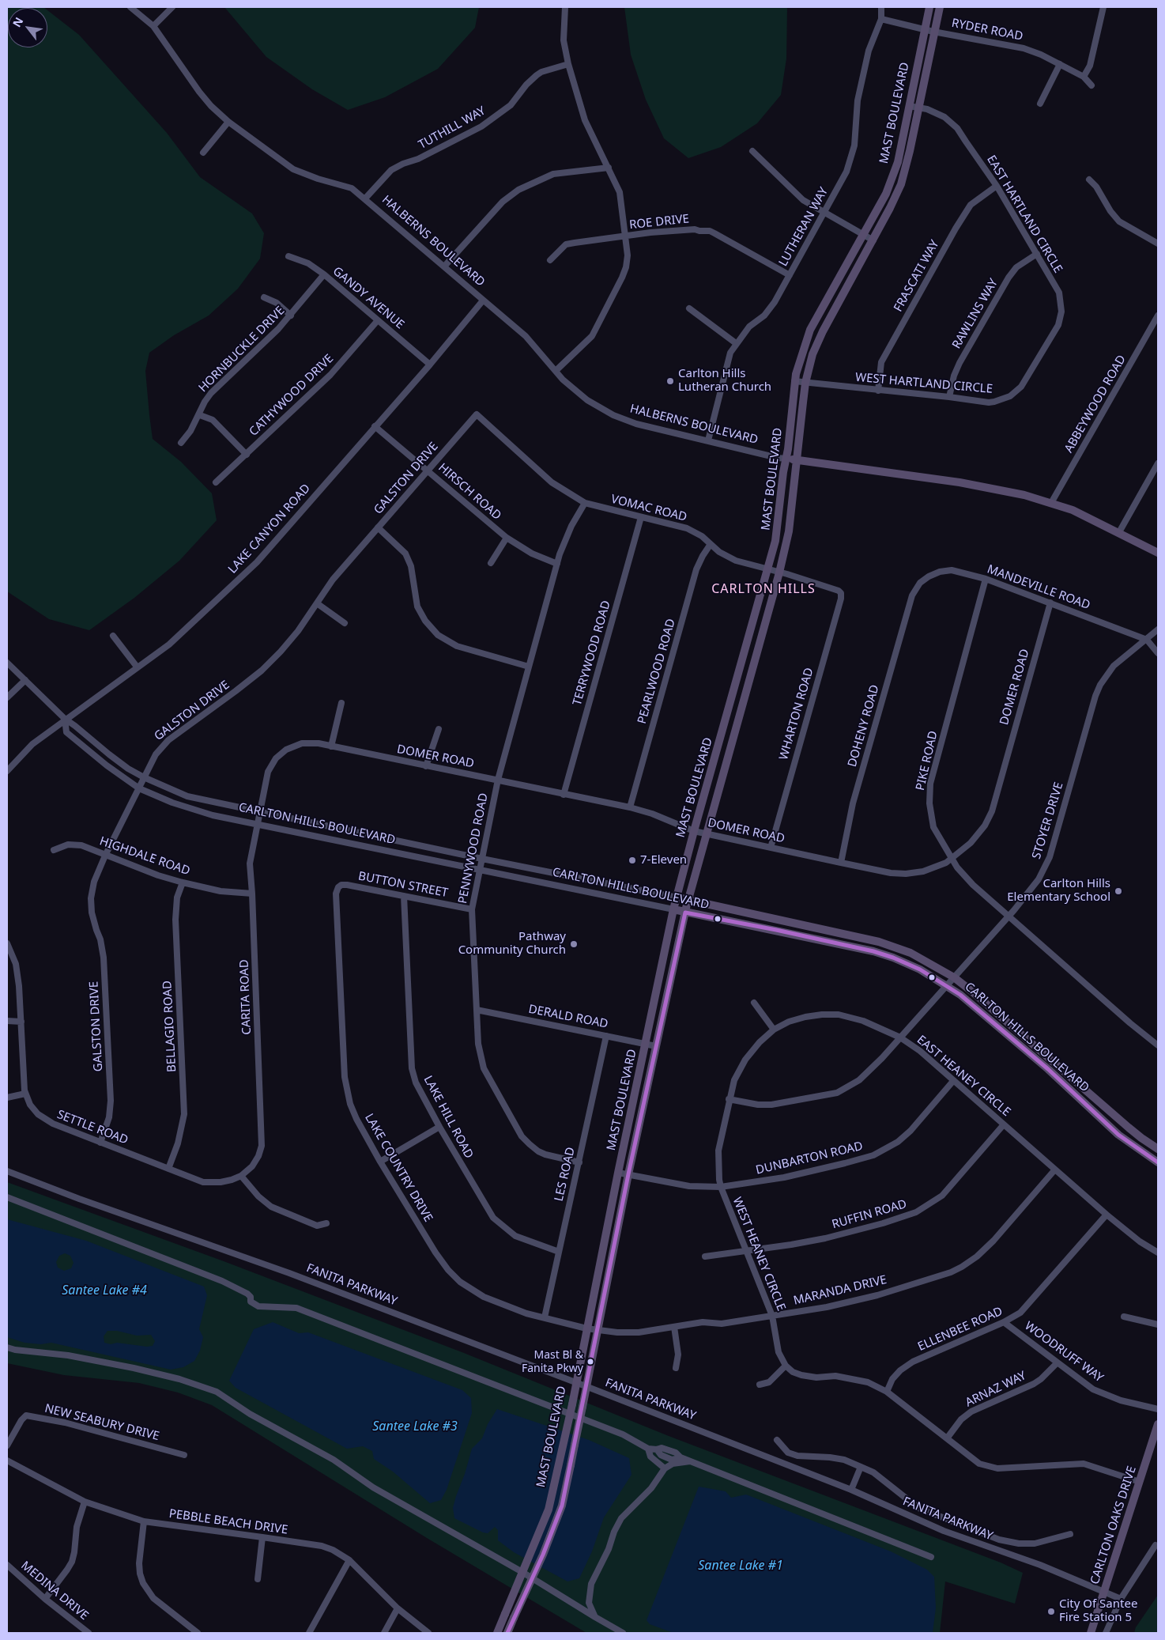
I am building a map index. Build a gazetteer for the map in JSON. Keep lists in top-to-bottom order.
{
  "streets": {
    "main road": [
      "MAST BOULEVARD",
      "HALBERNS BOULEVARD",
      "CARLTON HILLS BOULEVARD",
      "CARLTON OAKS DRIVE"
    ],
    "street": [
      "RYDER ROAD",
      "TUTHILL WAY",
      "EAST HARTLAND CIRCLE",
      "ROE DRIVE",
      "LUTHERAN WAY",
      "FRASCATI WAY",
      "GANDY AVENUE",
      "RAWLINS WAY",
      "HORNBUCKLE DRIVE",
      "WEST HARTLAND CIRCLE",
      "CATHYWOOD DRIVE",
      "ABBEYWOOD ROAD",
      "GALSTON DRIVE",
      "HIRSCH ROAD",
      "VOMAC ROAD",
      "LAKE CANYON ROAD",
      "MANDEVILLE ROAD",
      "TERRYWOOD ROAD",
      "PEARLWOOD ROAD",
      "DOMER ROAD",
      "WHARTON ROAD",
      "DOHENY ROAD",
      "PIKE ROAD",
      "STOYER DRIVE",
      "PENNYWOOD ROAD",
      "HIGHDALE ROAD",
      "BUTTON STREET",
      "CARITA ROAD",
      "DERALD ROAD",
      "BELLAGIO ROAD",
      "EAST HEANEY CIRCLE",
      "LAKE HILL ROAD",
      "SETTLE ROAD",
      "DUNBARTON ROAD",
      "LAKE COUNTRY DRIVE",
      "LES ROAD",
      "RUFFIN ROAD",
      "WEST HEANEY CIRCLE",
      "FANITA PARKWAY",
      "MARANDA DRIVE",
      "ELLENBEE ROAD",
      "WOODRUFF WAY",
      "ARNAZ WAY",
      "NEW SEABURY DRIVE",
      "PEBBLE BEACH DRIVE",
      "MEDINA DRIVE"
    ]
  },
  "crossings": [
    ["RYDER ROAD", "MAST BOULEVARD"],
    ["RYDER ROAD", "LUTHERAN WAY"],
    ["MAST BOULEVARD", "EAST HARTLAND CIRCLE"],
    ["MAST BOULEVARD", "HALBERNS BOULEVARD"],
    ["MAST BOULEVARD", "WEST HARTLAND CIRCLE"],
    ["MAST BOULEVARD", "VOMAC ROAD"],
    ["MAST BOULEVARD", "DOMER ROAD"],
    ["MAST BOULEVARD", "CARLTON HILLS BOULEVARD"],
    ["MAST BOULEVARD", "DERALD ROAD"],
    ["MAST BOULEVARD", "DUNBARTON ROAD"],
    ["MAST BOULEVARD", "LAKE COUNTRY DRIVE"],
    ["MAST BOULEVARD", "FANITA PARKWAY"],
    ["MAST BOULEVARD", "MARANDA DRIVE"],
    ["TUTHILL WAY", "HALBERNS BOULEVARD"],
    ["EAST HARTLAND CIRCLE", "FRASCATI WAY"],
    ["EAST HARTLAND CIRCLE", "RAWLINS WAY"],
    ["EAST HARTLAND CIRCLE", "WEST HARTLAND CIRCLE"],
    ["ROE DRIVE", "LUTHERAN WAY"],
    ["LUTHERAN WAY", "HALBERNS BOULEVARD"],
    ["HALBERNS BOULEVARD", "ABBEYWOOD ROAD"],
    ["HALBERNS BOULEVARD", "LAKE CANYON ROAD"],
    ["FRASCATI WAY", "WEST HARTLAND CIRCLE"],
    ["GANDY AVENUE", "HORNBUCKLE DRIVE"],
    ["GANDY AVENUE", "CATHYWOOD DRIVE"],
    ["GANDY AVENUE", "LAKE CANYON ROAD"],
    ["RAWLINS WAY", "WEST HARTLAND CIRCLE"],
    ["GALSTON DRIVE", "HIRSCH ROAD"],
    ["GALSTON DRIVE", "VOMAC ROAD"],
    ["GALSTON DRIVE", "CARLTON HILLS BOULEVARD"],
    ["GALSTON DRIVE", "HIGHDALE ROAD"],
    ["GALSTON DRIVE", "SETTLE ROAD"],
    ["HIRSCH ROAD", "LAKE CANYON ROAD"],
    ["HIRSCH ROAD", "PENNYWOOD ROAD"],
    ["VOMAC ROAD", "TERRYWOOD ROAD"],
    ["VOMAC ROAD", "PEARLWOOD ROAD"],
    ["VOMAC ROAD", "WHARTON ROAD"],
    ["VOMAC ROAD", "PENNYWOOD ROAD"],
    ["LAKE CANYON ROAD", "CARLTON HILLS BOULEVARD"],
    ["MANDEVILLE ROAD", "DOMER ROAD"],
    ["MANDEVILLE ROAD", "DOHENY ROAD"],
    ["MANDEVILLE ROAD", "PIKE ROAD"],
    ["MANDEVILLE ROAD", "STOYER DRIVE"],
    ["TERRYWOOD ROAD", "DOMER ROAD"],
    ["PEARLWOOD ROAD", "DOMER ROAD"],
    ["DOMER ROAD", "WHARTON ROAD"],
    ["DOMER ROAD", "DOHENY ROAD"],
    ["DOMER ROAD", "PIKE ROAD"],
    ["DOMER ROAD", "CARLTON HILLS BOULEVARD"],
    ["DOMER ROAD", "PENNYWOOD ROAD"],
    ["DOMER ROAD", "CARITA ROAD"],
    ["PIKE ROAD", "STOYER DRIVE"],
    ["STOYER DRIVE", "CARLTON HILLS BOULEVARD"],
    ["STOYER DRIVE", "EAST HEANEY CIRCLE"],
    ["CARLTON HILLS BOULEVARD", "PENNYWOOD ROAD"],
    ["CARLTON HILLS BOULEVARD", "CARITA ROAD"],
    ["PENNYWOOD ROAD", "BUTTON STREET"],
    ["PENNYWOOD ROAD", "DERALD ROAD"],
    ["PENNYWOOD ROAD", "LES ROAD"],
    ["HIGHDALE ROAD", "CARITA ROAD"],
    ["HIGHDALE ROAD", "BELLAGIO ROAD"],
    ["BUTTON STREET", "LAKE HILL ROAD"],
    ["BUTTON STREET", "LAKE COUNTRY DRIVE"],
    ["CARITA ROAD", "SETTLE ROAD"],
    ["DERALD ROAD", "LES ROAD"],
    ["BELLAGIO ROAD", "SETTLE ROAD"],
    ["EAST HEANEY CIRCLE", "DUNBARTON ROAD"],
    ["EAST HEANEY CIRCLE", "RUFFIN ROAD"],
    ["EAST HEANEY CIRCLE", "WEST HEANEY CIRCLE"],
    ["EAST HEANEY CIRCLE", "MARANDA DRIVE"],
    ["EAST HEANEY CIRCLE", "ELLENBEE ROAD"],
    ["LAKE HILL ROAD", "LES ROAD"],
    ["DUNBARTON ROAD", "WEST HEANEY CIRCLE"],
    ["LAKE COUNTRY DRIVE", "LES ROAD"],
    ["LAKE COUNTRY DRIVE", "MARANDA DRIVE"],
    ["RUFFIN ROAD", "WEST HEANEY CIRCLE"],
    ["WEST HEANEY CIRCLE", "MARANDA DRIVE"],
    ["FANITA PARKWAY", "CARLTON OAKS DRIVE"],
    ["ELLENBEE ROAD", "WOODRUFF WAY"],
    ["WOODRUFF WAY", "ARNAZ WAY"]
  ],
  "districts": ["CARLTON HILLS"],
  "water": ["Santee Lake #4", "Santee Lake #3", "Santee Lake #1"],
  "places": [
    "Carlton Hills Lutheran Church",
    "7-Eleven",
    "Carlton Hills Elementary School",
    "Pathway Community Church",
    "Mast Bl & Fanita Pkwy",
    "City Of Santee Fire Station 5"
  ],
  "north": "top left"
}
